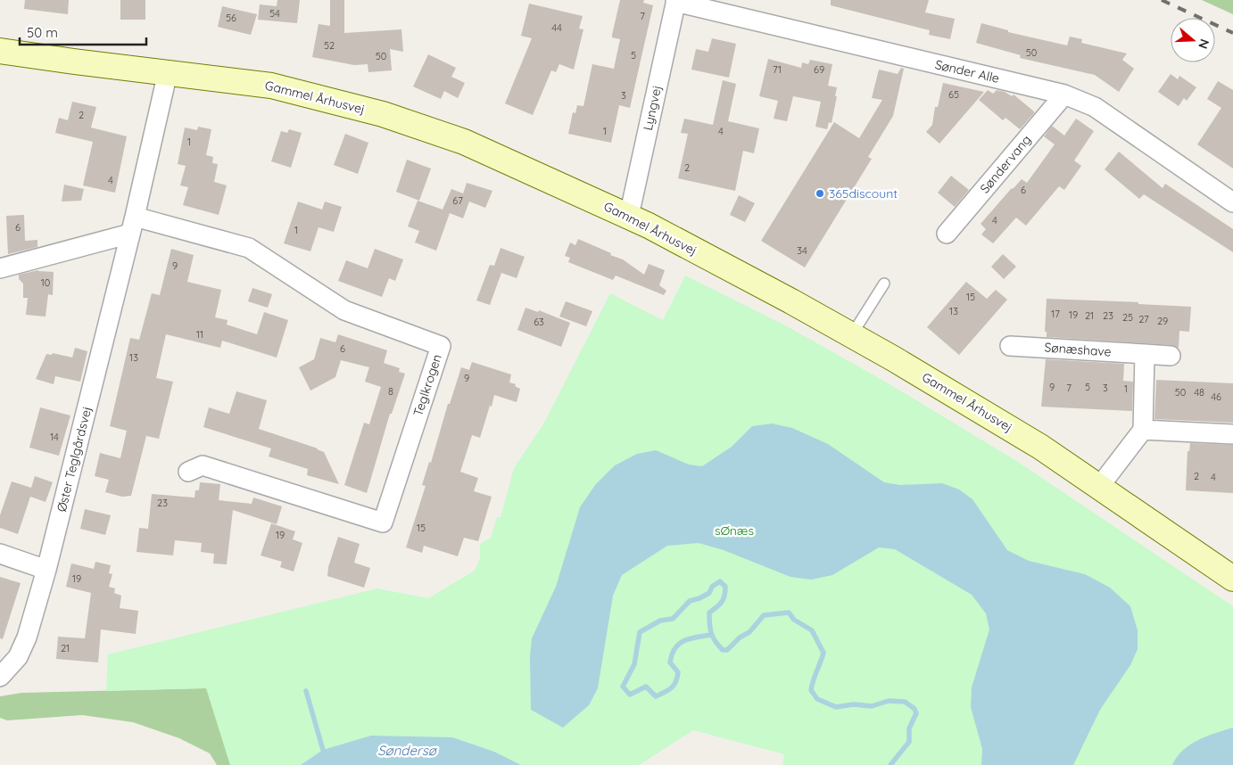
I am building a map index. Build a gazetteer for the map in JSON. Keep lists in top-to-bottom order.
{
  "streets": {
    "street": [
      "Sønder Alle",
      "Gammel Århusvej",
      "Lyngvej",
      "Søndervang",
      "Sønæshave",
      "Teglkrogen",
      "Øster Teglgårdsvej"
    ]
  },
  "crossings": [
    ["Sønder Alle", "Lyngvej"],
    ["Sønder Alle", "Søndervang"],
    ["Gammel Århusvej", "Lyngvej"],
    ["Gammel Århusvej", "Øster Teglgårdsvej"],
    ["Teglkrogen", "Øster Teglgårdsvej"]
  ],
  "water": ["Søndersø"],
  "parks": ["sØnæs"],
  "places": ["365discount"],
  "house_numbers": [
    "54",
    "7",
    "56",
    "44",
    "52",
    "50",
    "5",
    "50",
    "71",
    "69",
    "65",
    "3",
    "2",
    "1",
    "4",
    "1",
    "2",
    "4",
    "6",
    "67",
    "4",
    "6",
    "1",
    "34",
    "9",
    "10",
    "15",
    "13",
    "17",
    "19",
    "21",
    "23",
    "25",
    "27",
    "29",
    "63",
    "11",
    "6",
    "13",
    "9",
    "9",
    "5",
    "7",
    "3",
    "1",
    "8",
    "50",
    "48",
    "46",
    "14",
    "2",
    "4",
    "23",
    "15",
    "19",
    "19",
    "21"
  ],
  "scale_bar": "50 m",
  "north": "right"
}
